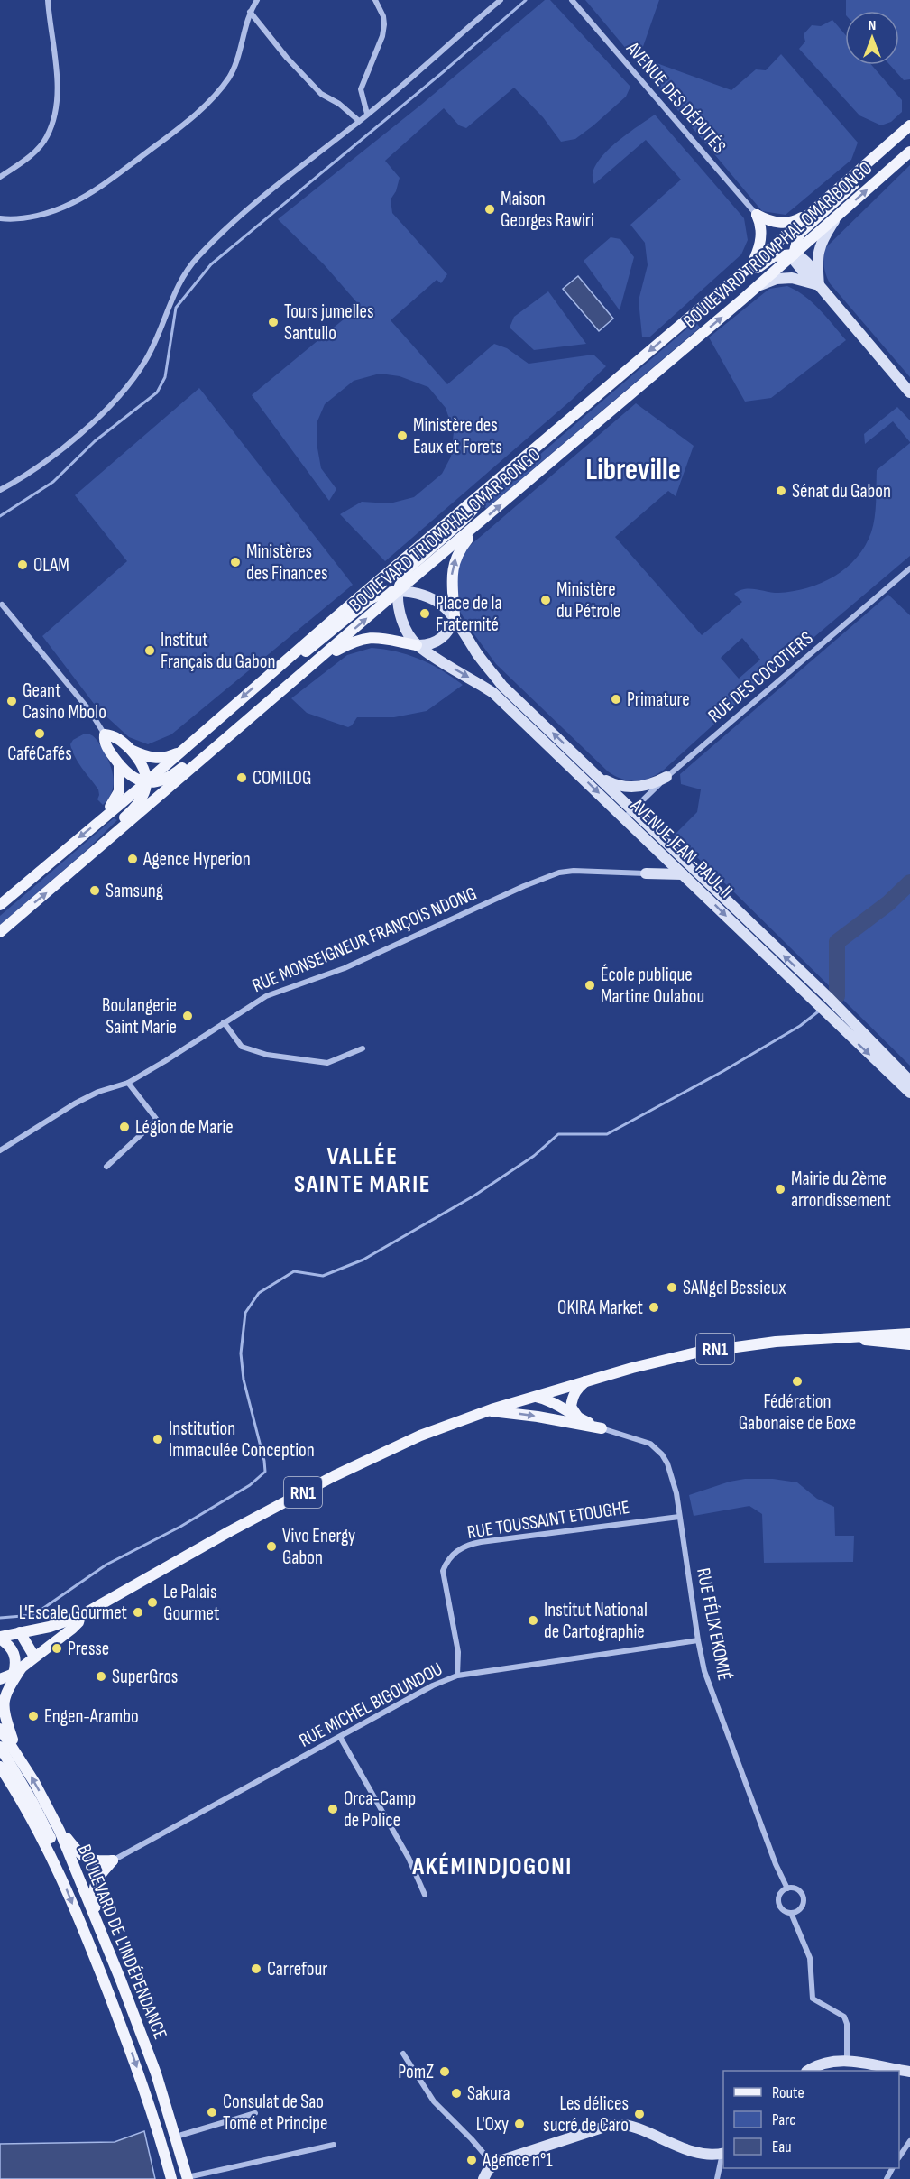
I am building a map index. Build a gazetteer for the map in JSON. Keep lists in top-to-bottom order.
{
  "streets": {
    "main road": [
      "BOULEVARD TRIOMPHAL OMAR BONGO",
      "AVENUE JEAN-PAUL II",
      "RN1",
      "BOULEVARD DE L'INDÉPENDANCE"
    ],
    "street": [
      "AVENUE DES DÉPUTÉS",
      "RUE DES COCOTIERS",
      "RUE MONSEIGNEUR FRANÇOIS NDONG",
      "RUE TOUSSAINT ETOUGHE",
      "RUE FÉLIX EKOMIÉ",
      "RUE MICHEL BIGOUNDOU"
    ]
  },
  "crossings": [
    ["BOULEVARD TRIOMPHAL OMAR BONGO", "AVENUE JEAN-PAUL II"],
    ["RUE DES COCOTIERS", "AVENUE JEAN-PAUL II"],
    ["RUE TOUSSAINT ETOUGHE", "RUE FÉLIX EKOMIÉ"],
    ["RUE TOUSSAINT ETOUGHE", "RUE MICHEL BIGOUNDOU"],
    ["RUE FÉLIX EKOMIÉ", "RUE MICHEL BIGOUNDOU"]
  ],
  "districts": ["Libreville", "VALLÉE SAINTE MARIE", "AKÉMINDJOGONI"],
  "places": [
    "Maison Georges Rawiri",
    "Tours jumelles Santullo",
    "Ministère des Eaux et Forets",
    "Sénat du Gabon",
    "Ministères des Finances",
    "OLAM",
    "Ministère du Pétrole",
    "Place de la Fraternité",
    "Institut Français du Gabon",
    "Primature",
    "Geant Casino Mbolo",
    "CaféCafés",
    "COMILOG",
    "Agence Hyperion",
    "Samsung",
    "École publique Martine Oulabou",
    "Boulangerie Saint Marie",
    "Légion de Marie",
    "Mairie du 2ème arrondissement",
    "SANgel Bessieux",
    "OKIRA Market",
    "Fédération Gabonaise de Boxe",
    "Institution Immaculée Conception",
    "Vivo Energy Gabon",
    "Le Palais Gourmet",
    "L'Escale Gourmet",
    "Institut National de Cartographie",
    "Presse",
    "SuperGros",
    "Engen-Arambo",
    "Orca-Camp de Police",
    "Carrefour",
    "PomZ",
    "Sakura",
    "Consulat de Sao Tomé et Principe",
    "Les délices sucré de Caro",
    "L'Oxy",
    "Agence n°1"
  ],
  "legend": ["Route", "Parc", "Eau"],
  "north": "top"
}
